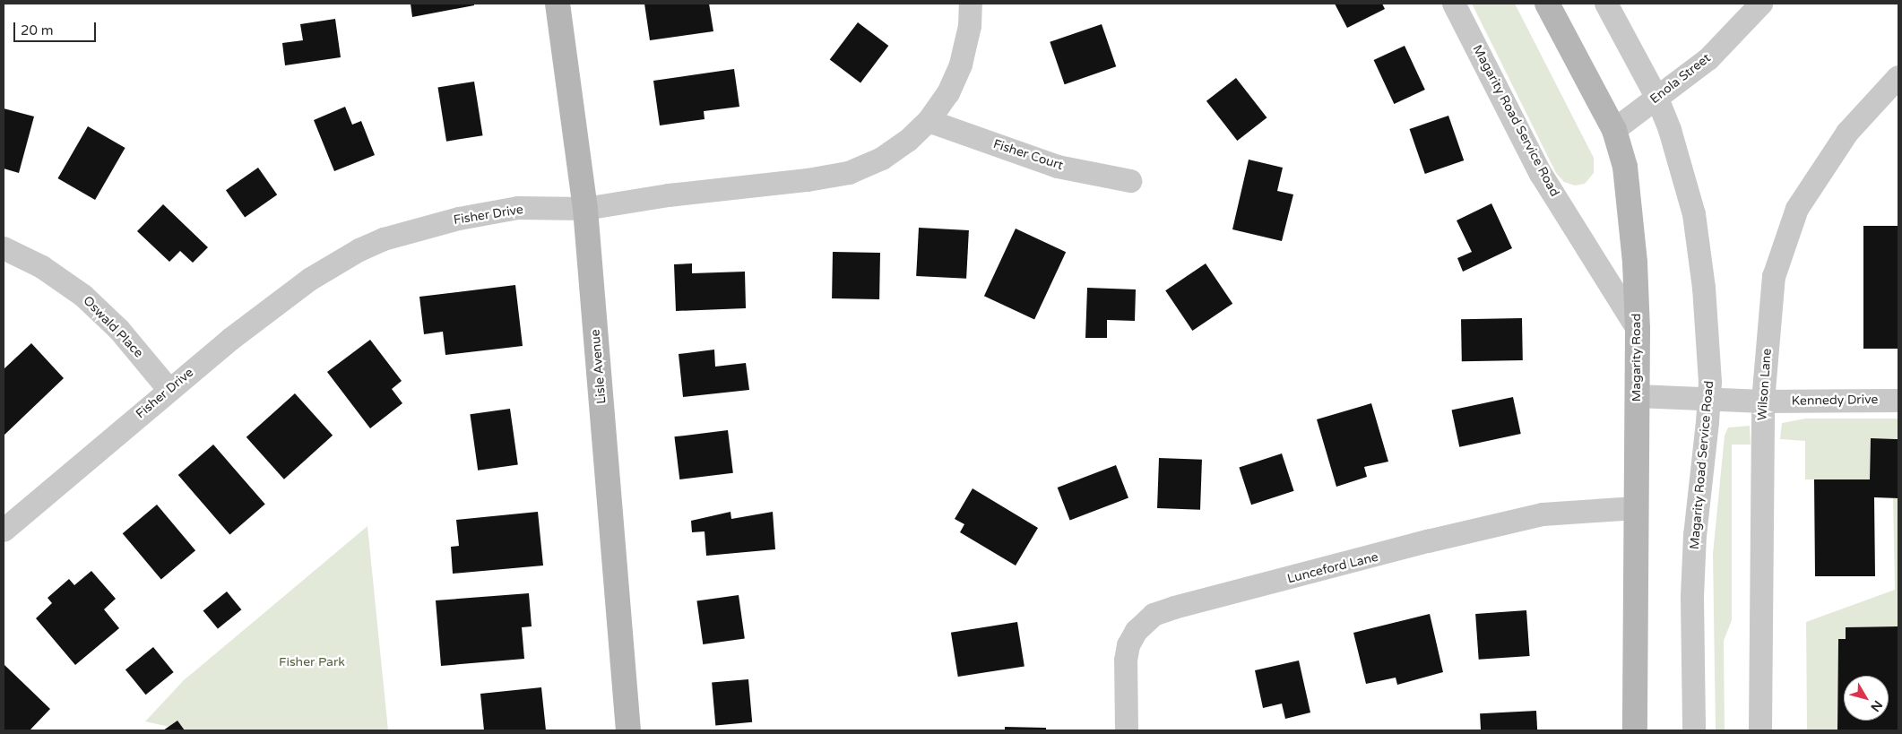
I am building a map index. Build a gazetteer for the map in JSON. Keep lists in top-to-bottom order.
{
  "streets": {
    "main road": ["Magarity Road", "Lisle Avenue"],
    "street": [
      "Enola Street",
      "Magarity Road Service Road",
      "Fisher Court",
      "Fisher Drive",
      "Oswald Place",
      "Wilson Lane",
      "Kennedy Drive",
      "Lunceford Lane"
    ]
  },
  "crossings": [
    ["Enola Street", "Magarity Road Service Road"],
    ["Enola Street", "Magarity Road"],
    ["Magarity Road Service Road", "Magarity Road"],
    ["Magarity Road Service Road", "Kennedy Drive"],
    ["Fisher Court", "Fisher Drive"],
    ["Fisher Drive", "Oswald Place"],
    ["Fisher Drive", "Lisle Avenue"],
    ["Magarity Road", "Kennedy Drive"],
    ["Magarity Road", "Lunceford Lane"],
    ["Wilson Lane", "Kennedy Drive"]
  ],
  "parks": ["Fisher Park"],
  "scale_bar": "20 m",
  "north": "bottom right"
}
